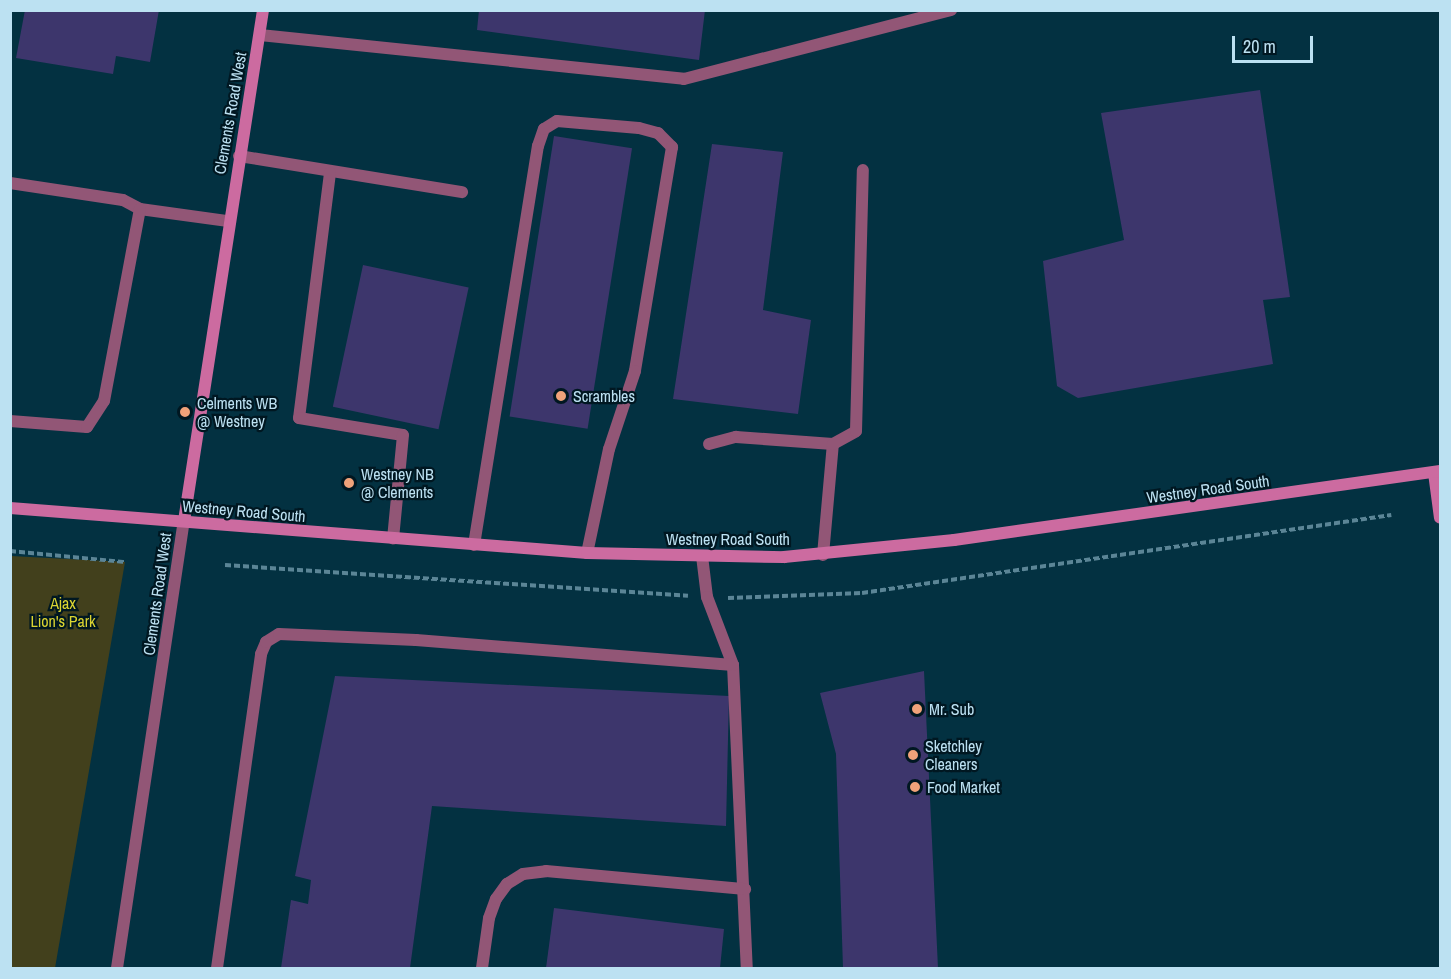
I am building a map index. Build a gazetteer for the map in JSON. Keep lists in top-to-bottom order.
{
  "streets": {
    "main road": ["Clements Road West", "Westney Road South"]
  },
  "crossings": [
    ["Clements Road West", "Westney Road South"]
  ],
  "parks": ["Ajax Lion's Park"],
  "places": [
    "Scrambles",
    "Celments WB @ Westney",
    "Westney NB @ Clements",
    "Mr. Sub",
    "Sketchley Cleaners",
    "Food Market"
  ],
  "scale_bar": "20 m"
}
